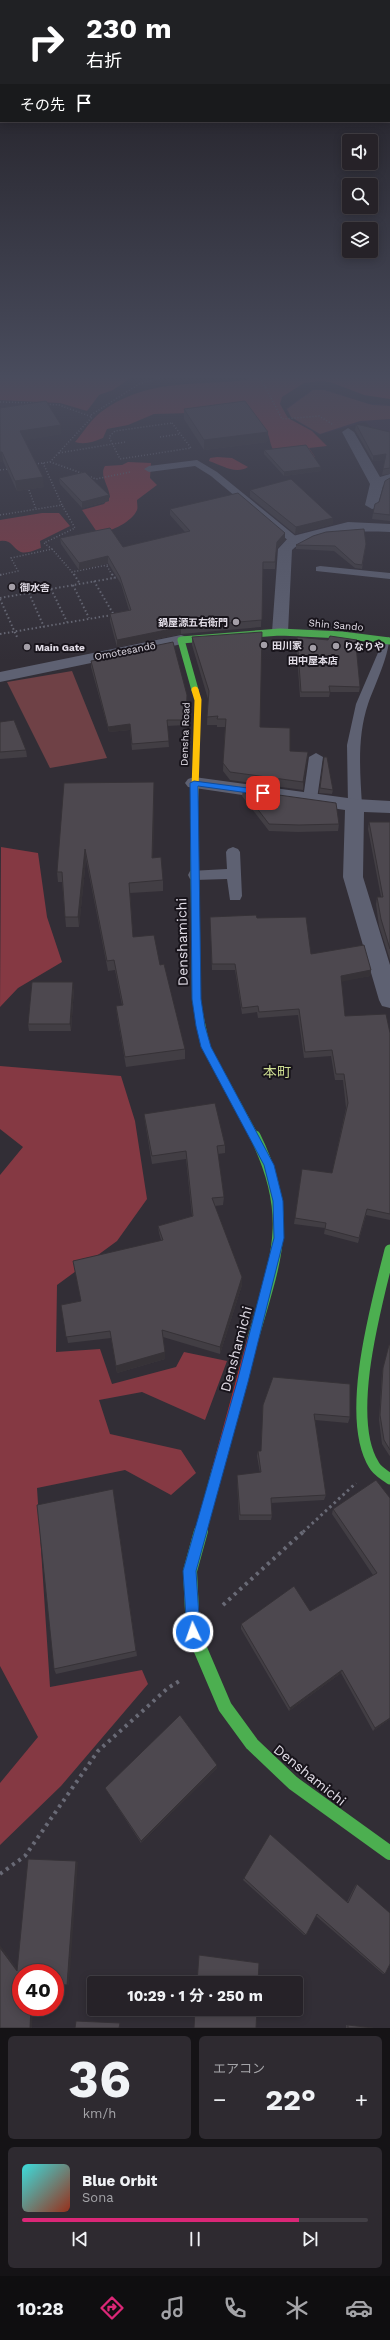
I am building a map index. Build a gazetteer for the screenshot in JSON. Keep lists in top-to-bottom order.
{
  "streets": {
    "street": [
      "Shin Sando",
      "Omotesandō",
      "Densha Road",
      "Denshamichi"
    ]
  },
  "crossings": [
    ["Shin Sando", "Omotesandō"],
    ["Shin Sando", "Densha Road"],
    ["Omotesandō", "Densha Road"],
    ["Densha Road", "Denshamichi"]
  ],
  "districts": ["本町"],
  "places": [
    "御水舎",
    "鍋屋源五右衛門",
    "田川家",
    "りなりや",
    "Main Gate",
    "田中屋本店"
  ],
  "page": {
    "turn": ["230 m", "右折"],
    "then": "その先",
    "limit": "40",
    "trip": "10:29 · 1 分 · 250 m",
    "tile": [
      ["36", "km/h"],
      "エアコン"
    ],
    "heat": ["−", "22°", "+"],
    "song": ["Blue Orbit", "Sona"],
    "tabs": "10:28"
  }
}
